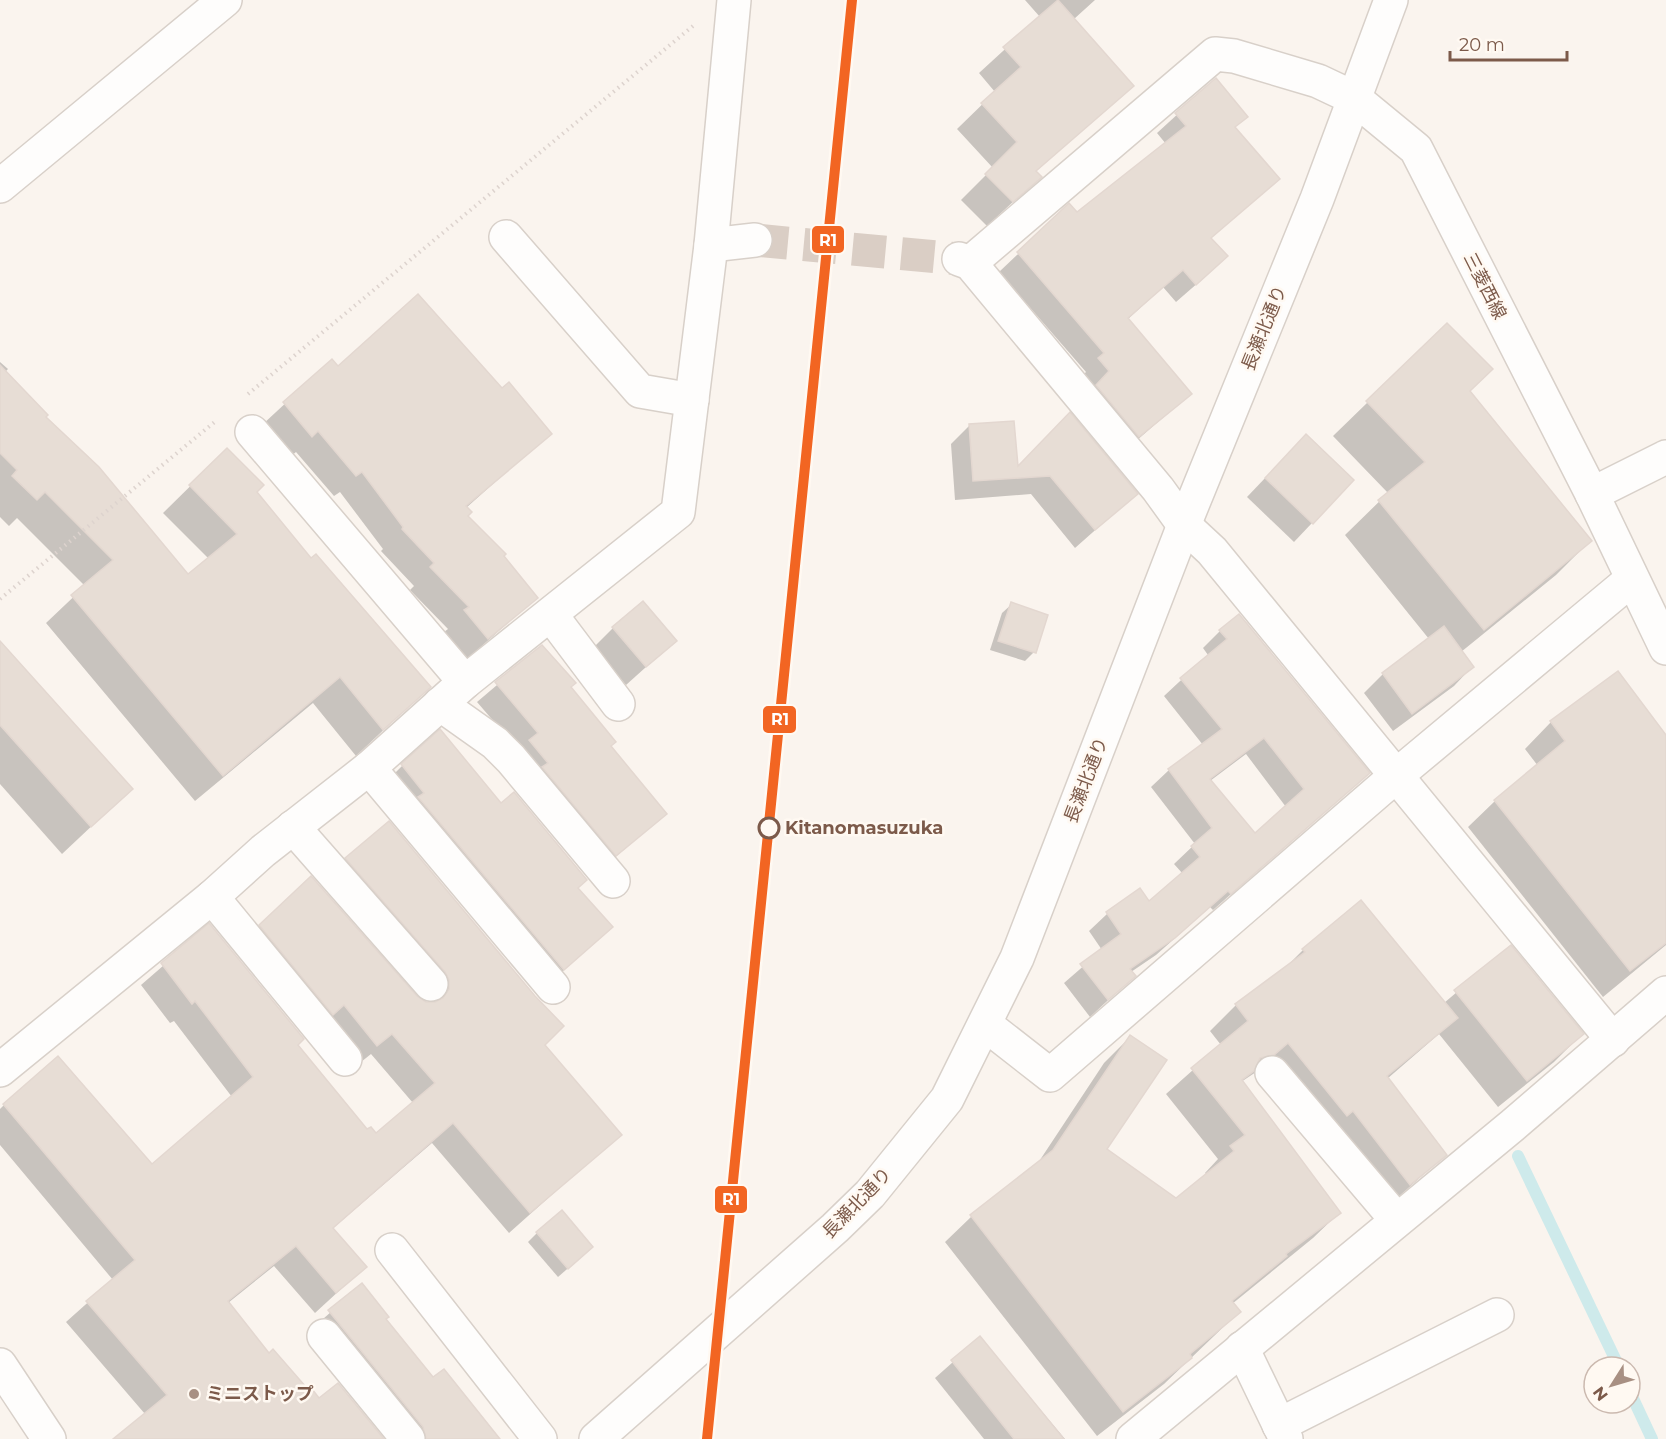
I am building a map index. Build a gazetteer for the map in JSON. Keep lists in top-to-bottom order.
{
  "streets": {
    "street": ["三菱西線", "長瀬北通り"]
  },
  "crossings": [
    ["三菱西線", "長瀬北通り"]
  ],
  "places": ["Kitanomasuzuka", "ミニストップ"],
  "lines": ["transit line R1"],
  "scale_bar": "20 m",
  "north": "bottom left"
}
